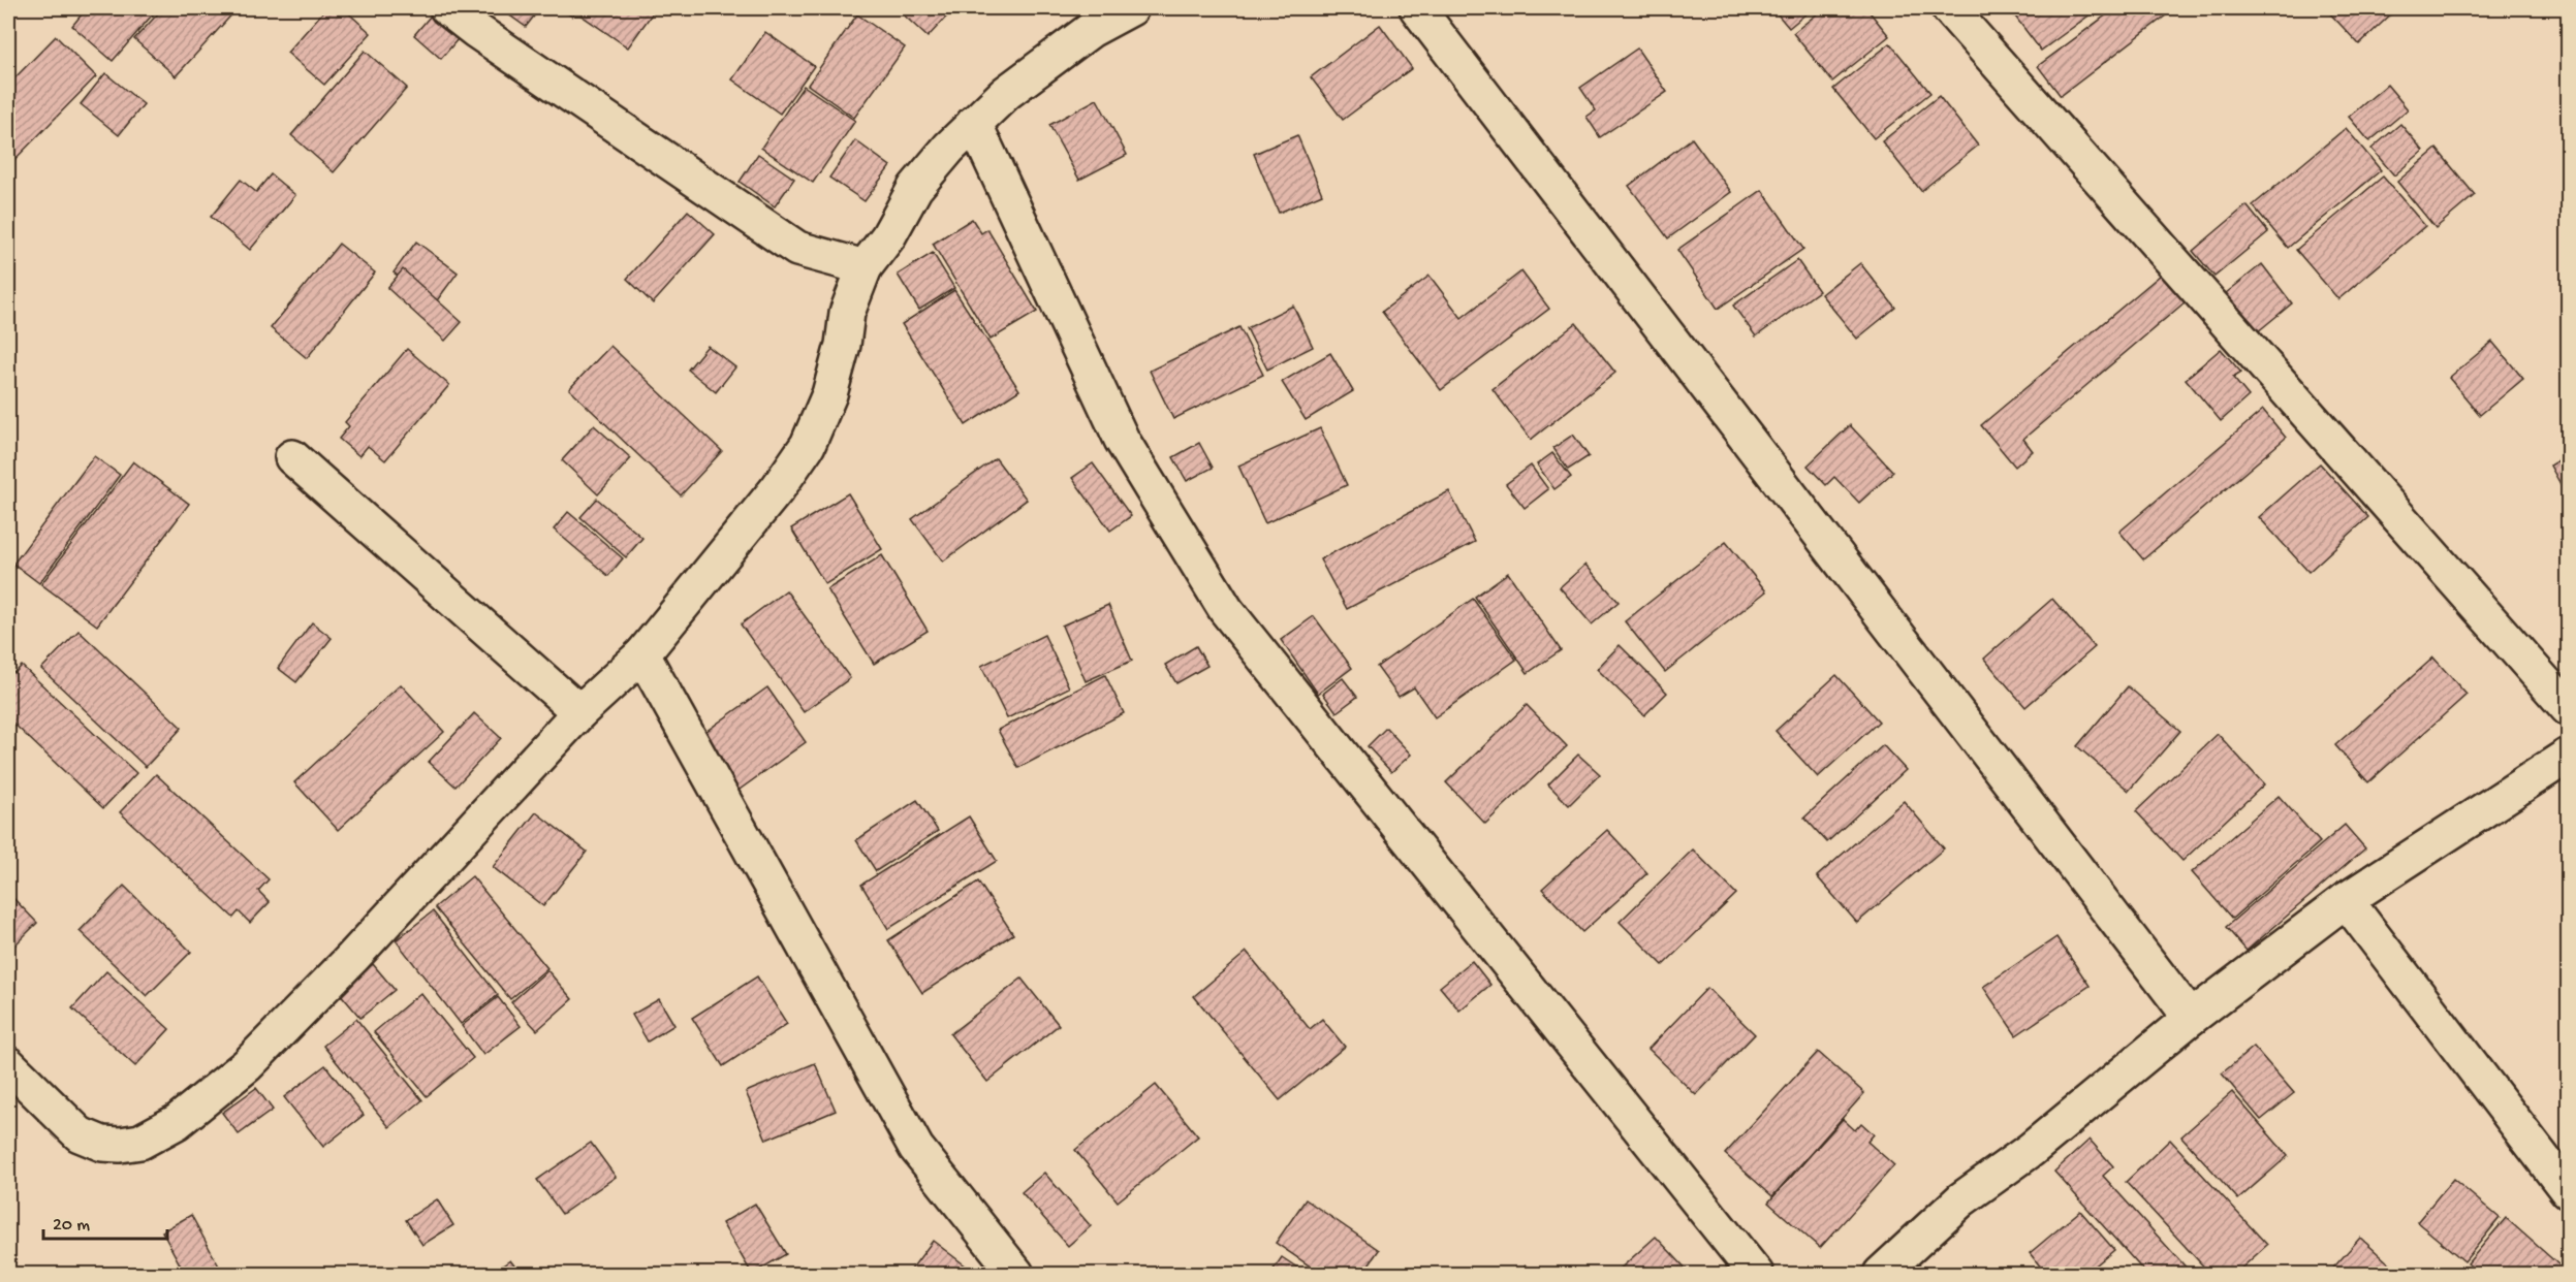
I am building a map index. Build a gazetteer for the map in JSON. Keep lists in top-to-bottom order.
{
  "scale_bar": "20 m"
}
